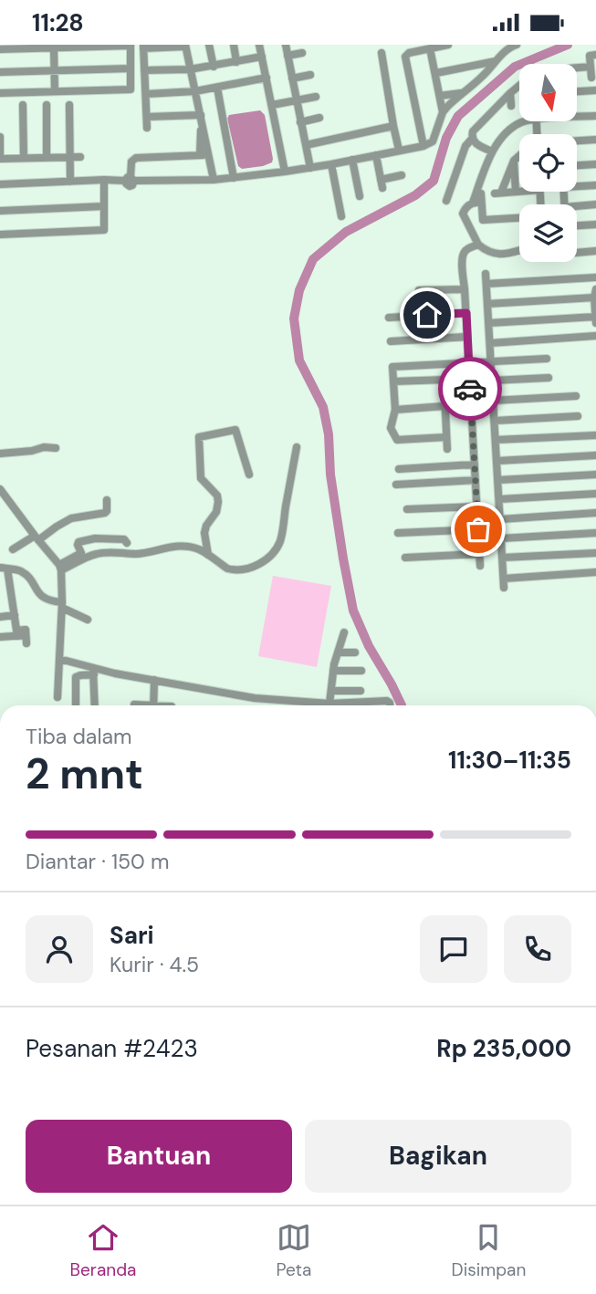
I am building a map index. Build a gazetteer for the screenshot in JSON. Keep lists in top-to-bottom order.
{
  "north": "bottom",
  "page": {
    "status": "11:28",
    "heading": ["2 mnt", "Tiba dalam", "11:30–11:35"],
    "panel": [
      "Sari",
      "Kurir · 4.5",
      "Pesanan #2423",
      "Rp 235,000"
    ],
    "bar": "Diantar · 150 m",
    "buttons": ["Bantuan", "Bagikan"],
    "tabs": ["Beranda", "Peta", "Disimpan"]
  }
}
